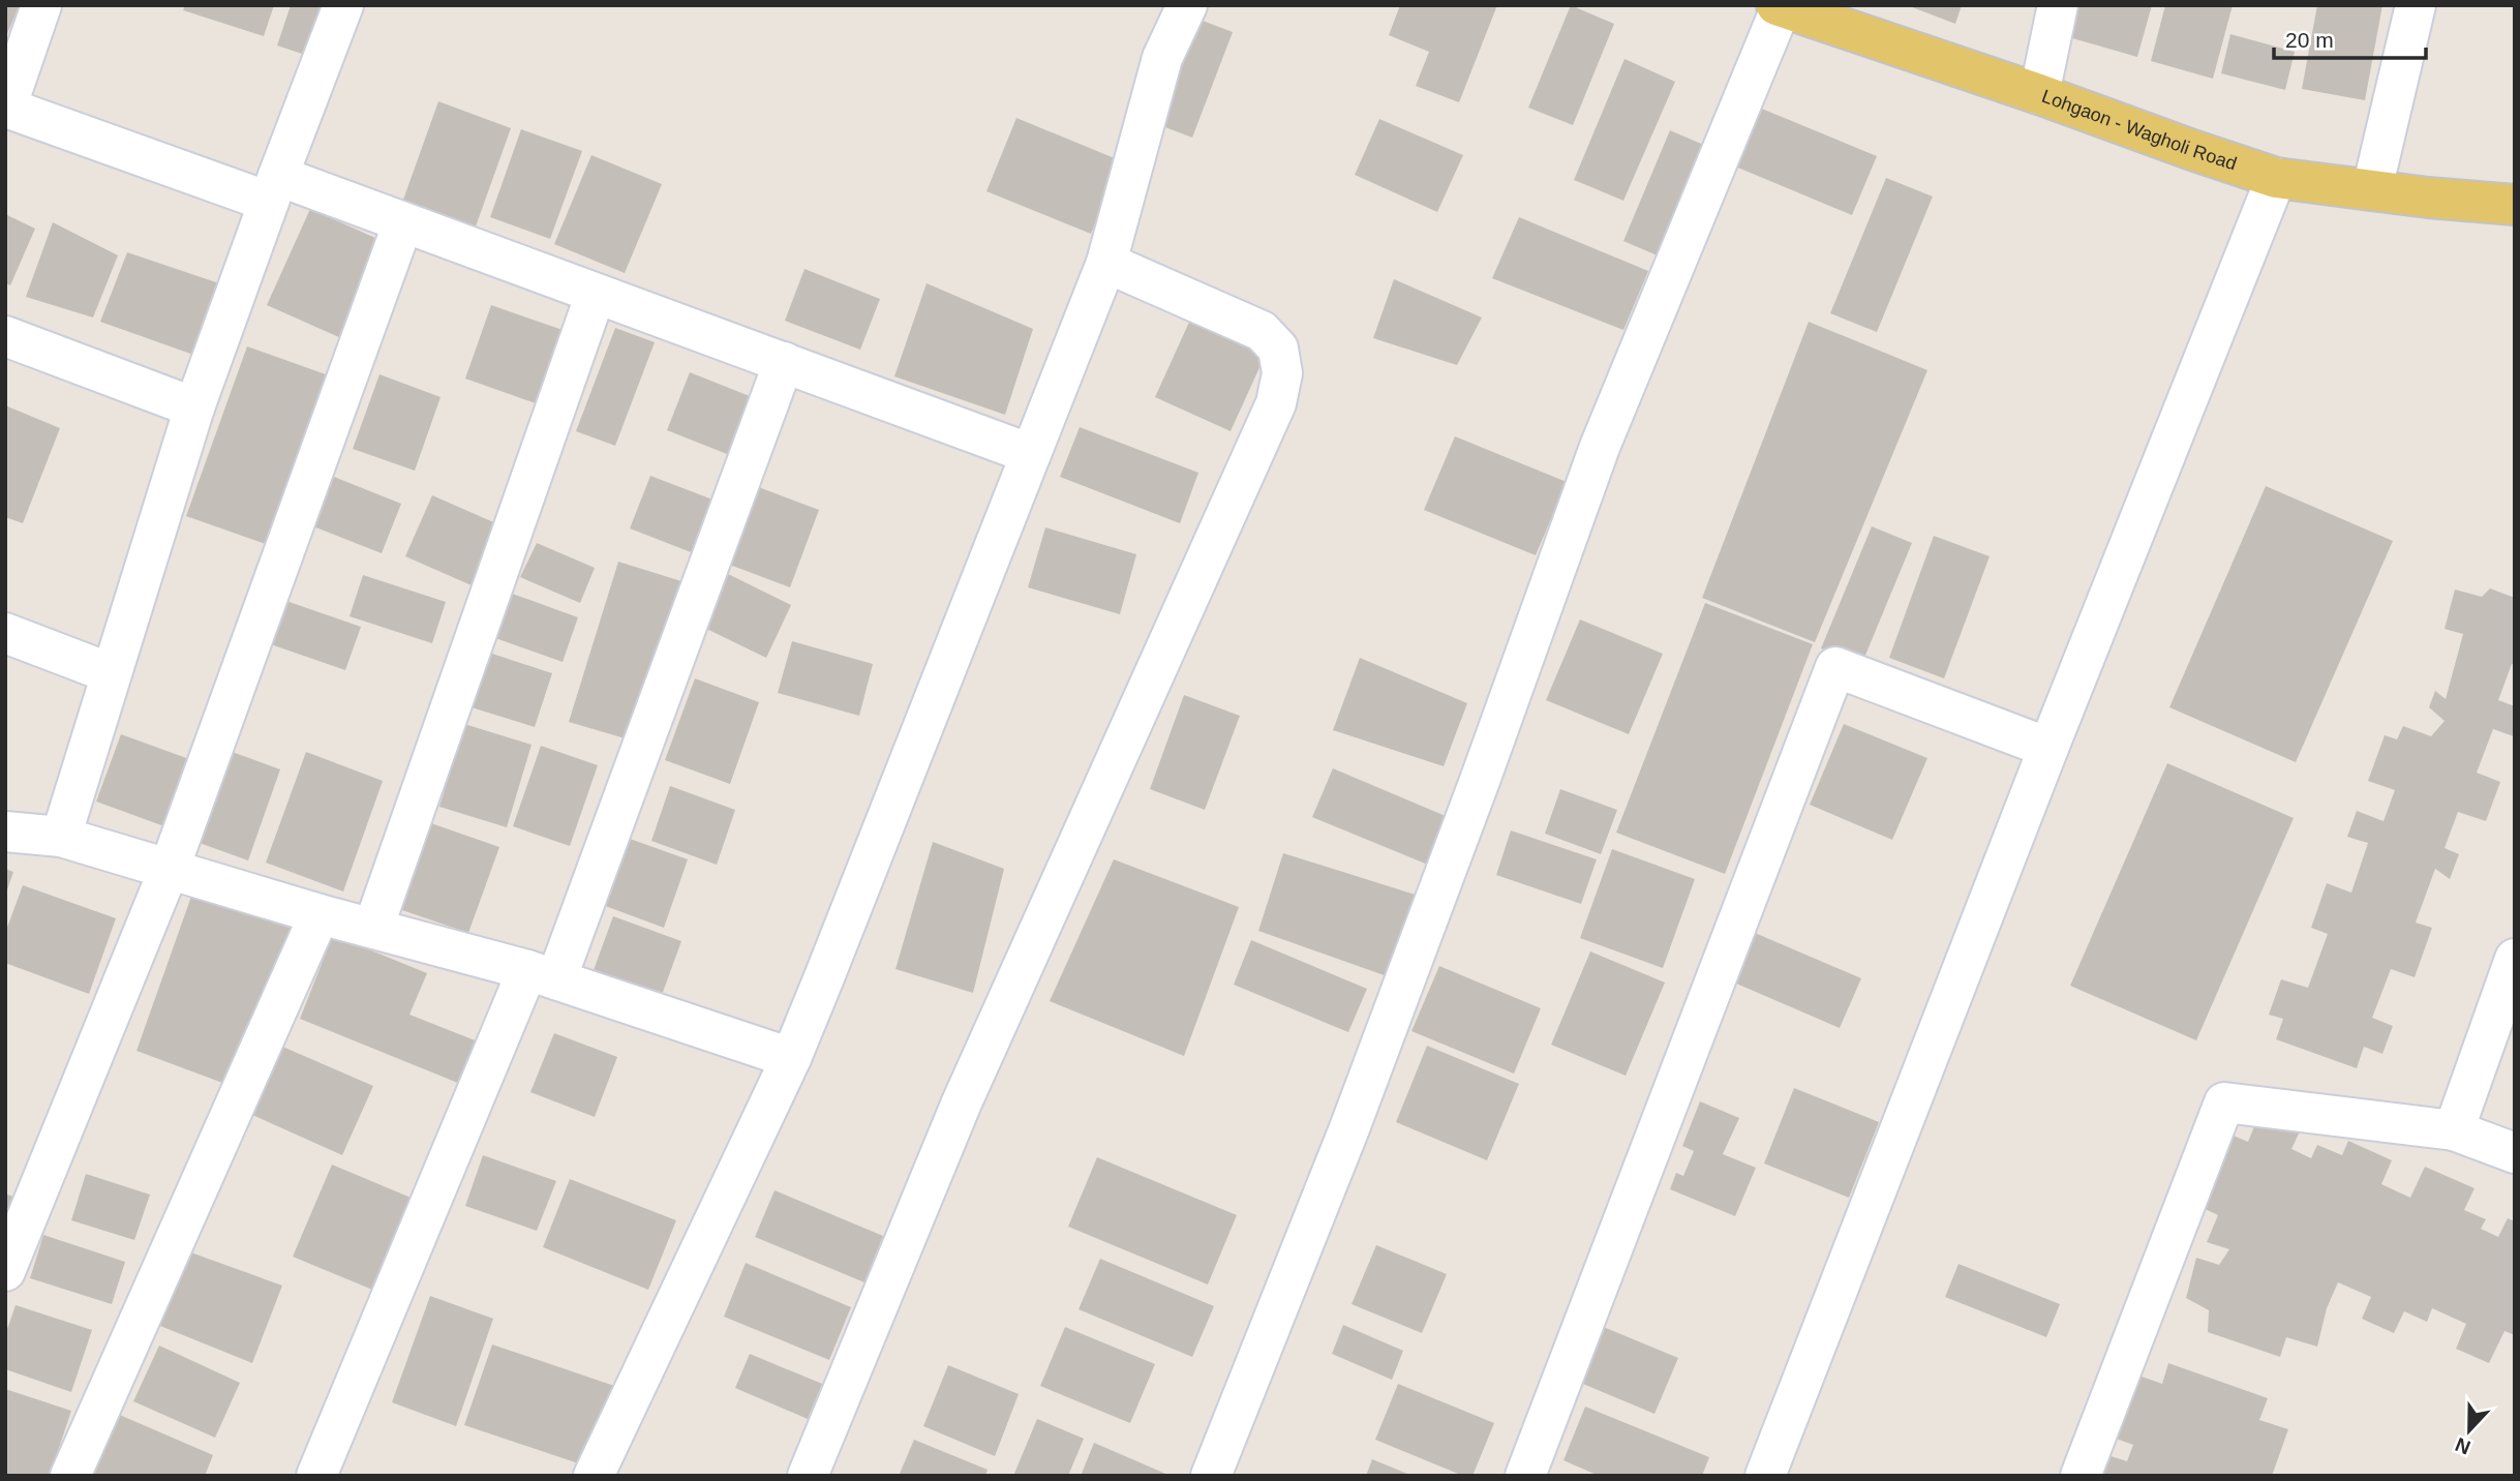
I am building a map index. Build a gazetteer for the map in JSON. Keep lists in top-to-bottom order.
{
  "streets": {
    "main road": ["Lohgaon - Wagholi Road"]
  },
  "scale_bar": "20 m",
  "north": "bottom"
}
